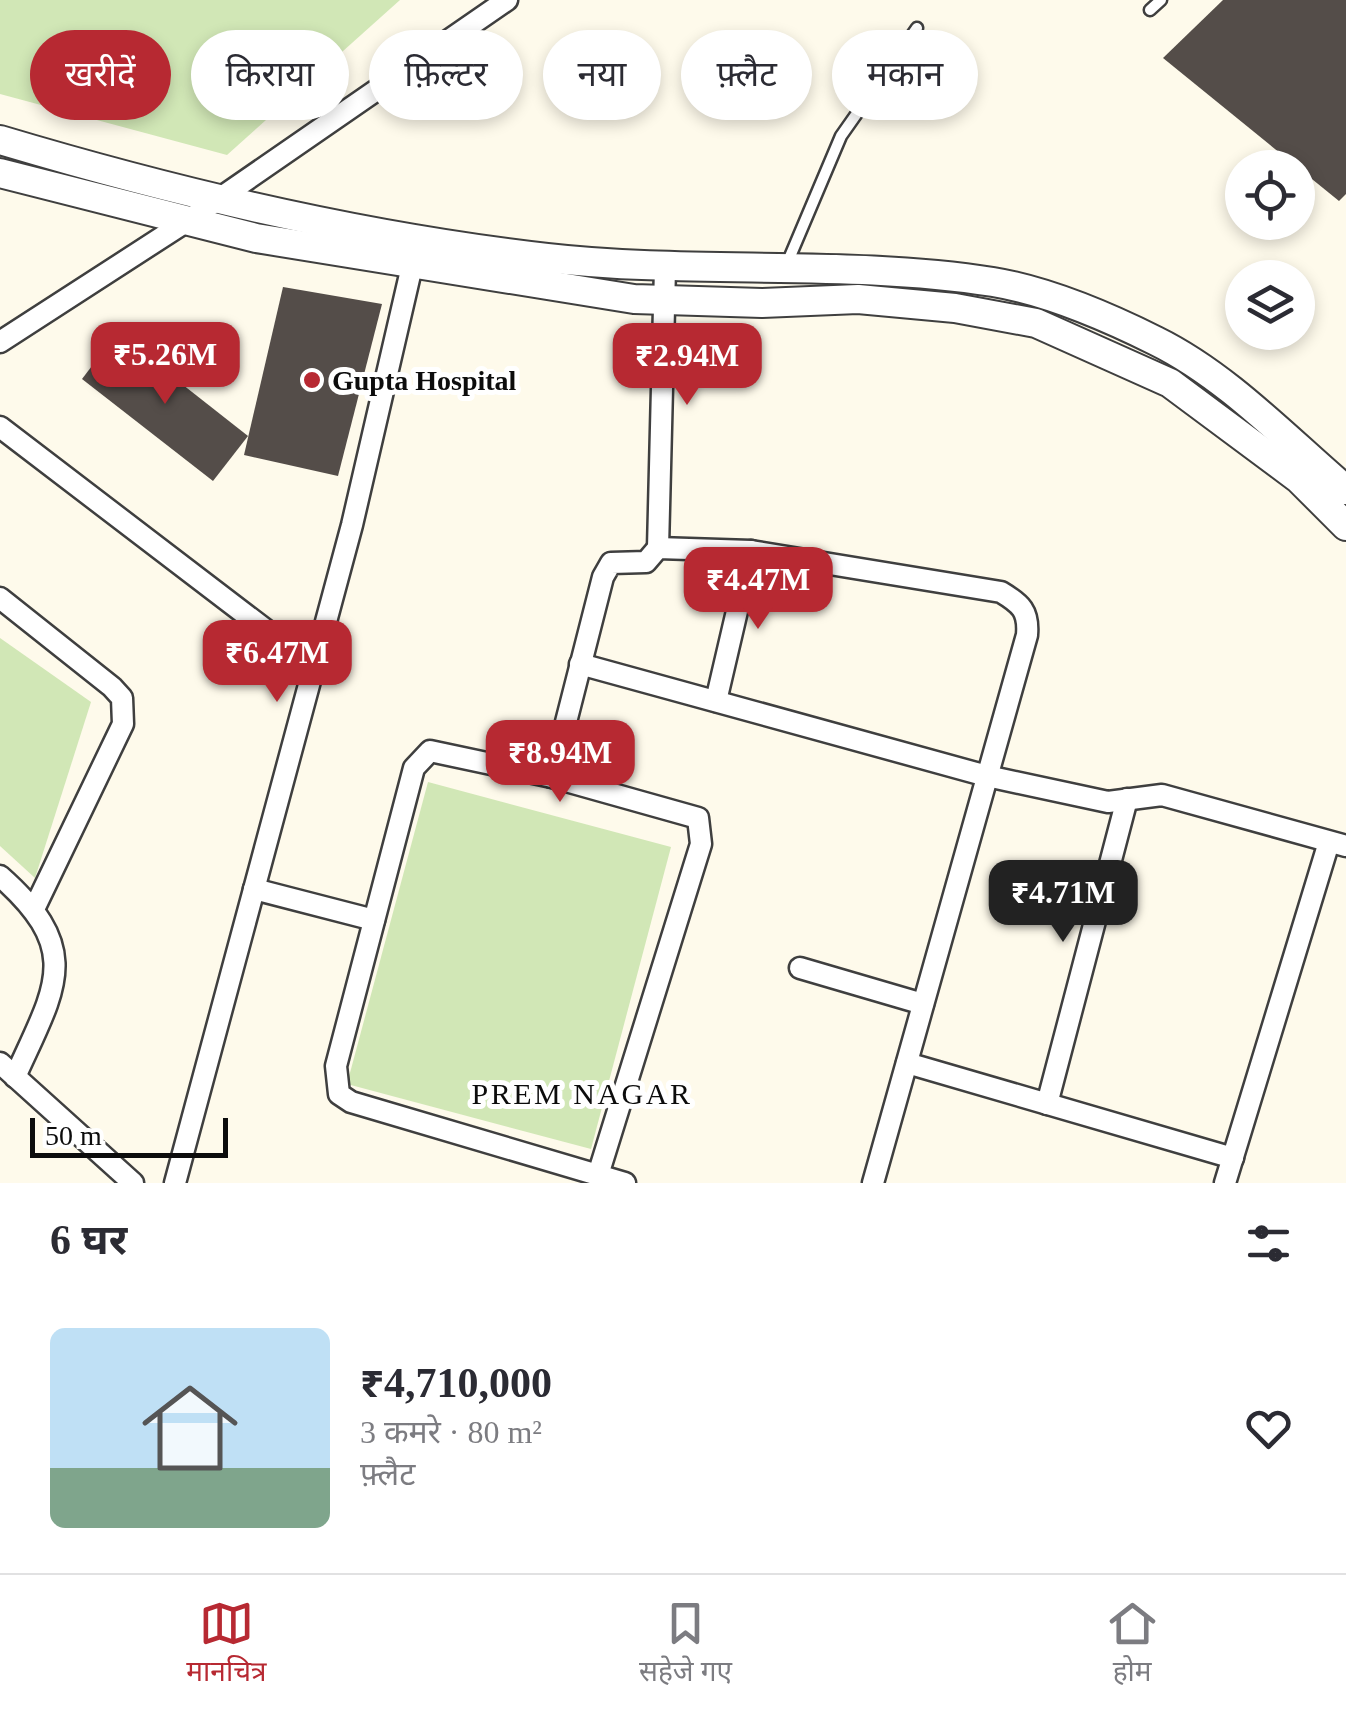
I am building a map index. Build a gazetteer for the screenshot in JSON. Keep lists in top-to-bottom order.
{
  "districts": ["PREM NAGAR"],
  "places": ["Gupta Hospital"],
  "scale_bar": "50 m",
  "page": {
    "chip": [
      "खरीदें",
      "किराया",
      "फ़िल्टर",
      "नया",
      "फ़्लैट",
      "मकान"
    ],
    "price": [
      "₹5.26M",
      "₹2.94M",
      "₹4.47M",
      "₹6.47M",
      "₹8.94M",
      "₹4.71M"
    ],
    "scale": "50 m",
    "heading": "6 घर",
    "list": [
      {
        "name": "₹4,710,000",
        "note": "3 कमरे · 80 m² · फ़्लैट"
      }
    ],
    "tabs": ["मानचित्र", "सहेजे गए", "होम"]
  }
}
